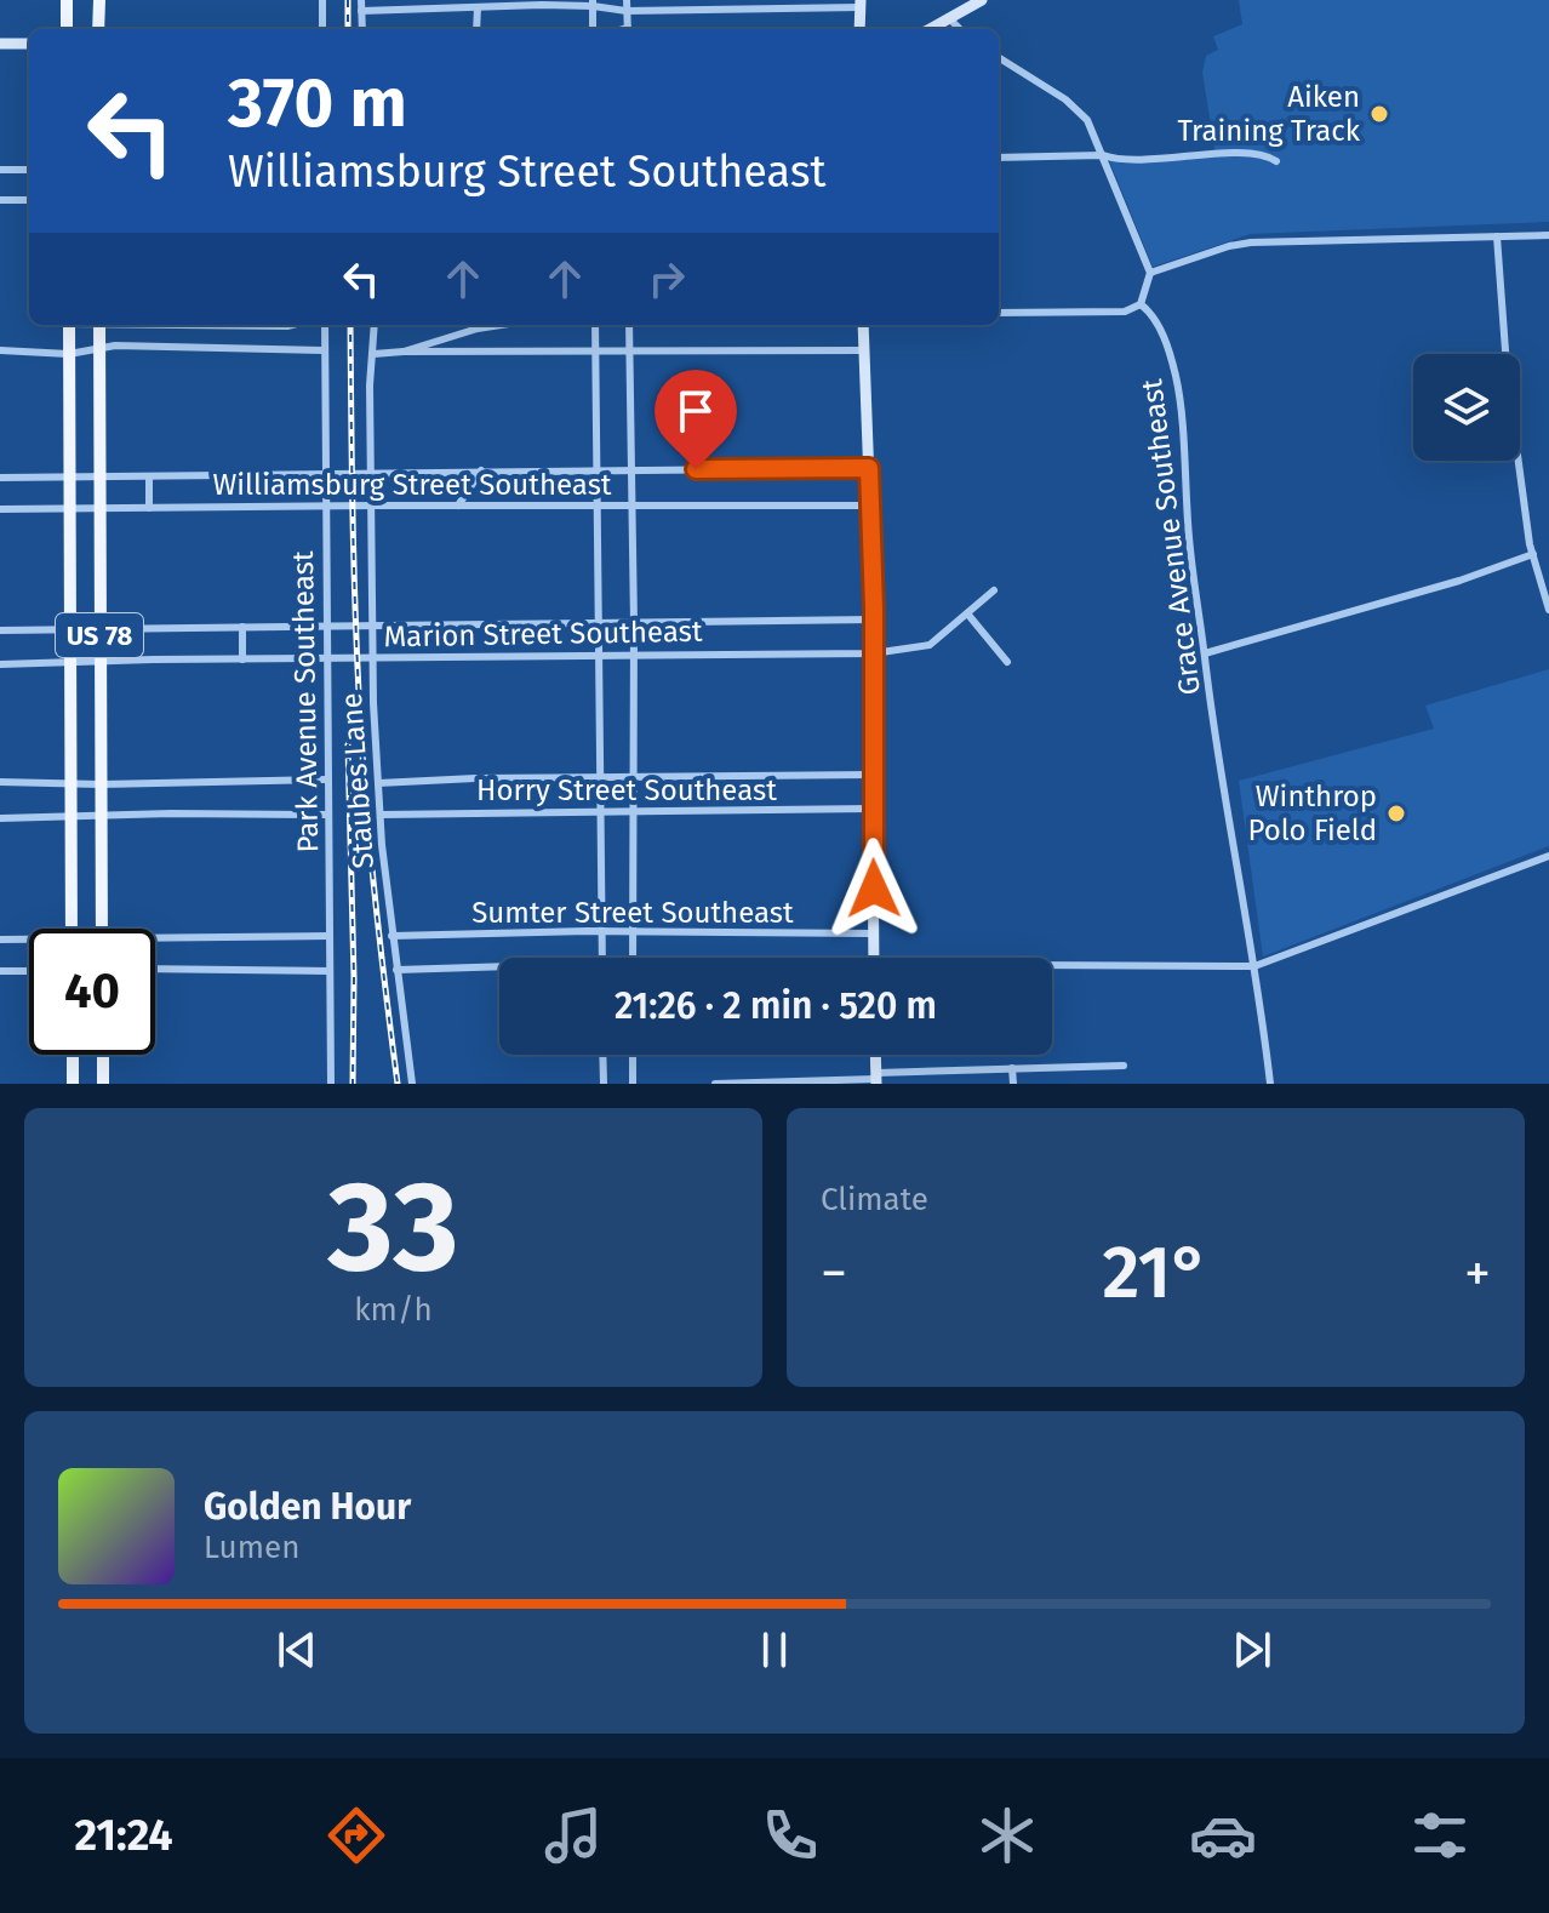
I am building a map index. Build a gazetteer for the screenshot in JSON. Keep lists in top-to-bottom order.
{
  "streets": {
    "main road": ["US 78"],
    "street": [
      "Williamsburg Street Southeast",
      "Grace Avenue Southeast",
      "Marion Street Southeast",
      "Park Avenue Southeast",
      "Staubes Lane",
      "Horry Street Southeast",
      "Sumter Street Southeast"
    ]
  },
  "crossings": [
    ["Williamsburg Street Southeast", "US 78"],
    ["Williamsburg Street Southeast", "Park Avenue Southeast"],
    ["Williamsburg Street Southeast", "Staubes Lane"],
    ["Grace Avenue Southeast", "Sumter Street Southeast"],
    ["Marion Street Southeast", "US 78"],
    ["Marion Street Southeast", "Park Avenue Southeast"],
    ["Marion Street Southeast", "Staubes Lane"],
    ["Staubes Lane", "Horry Street Southeast"],
    ["Staubes Lane", "Sumter Street Southeast"]
  ],
  "places": ["Aiken Training Track", "Winthrop Polo Field"],
  "page": {
    "turn": ["370 m", "Williamsburg Street Southeast"],
    "limit": "40",
    "trip": "21:26 · 2 min · 520 m",
    "tile": [
      ["33", "km/h"],
      "Climate"
    ],
    "heat": ["−", "21°", "+"],
    "song": ["Golden Hour", "Lumen"],
    "tabs": "21:24"
  }
}
